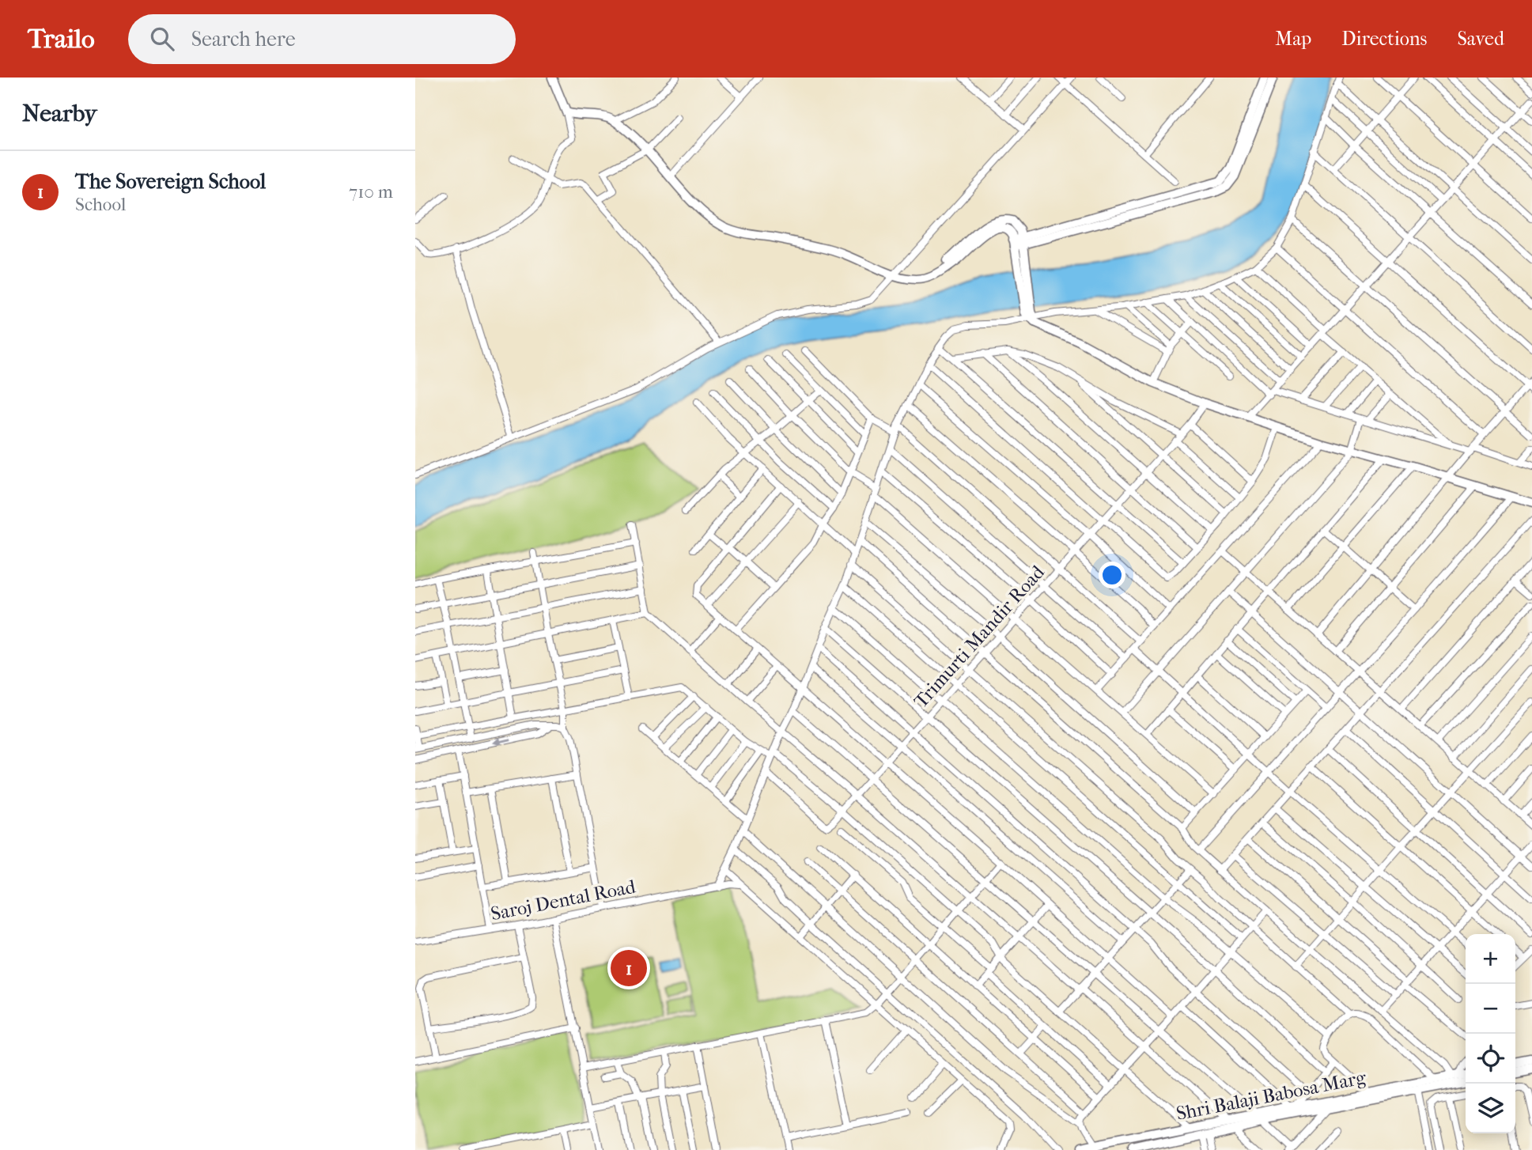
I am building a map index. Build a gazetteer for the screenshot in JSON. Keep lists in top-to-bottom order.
{
  "streets": {
    "street": ["Trimurti Mandir Road", "Saroj Dental Road", "Shri Balaji Babosa Marg"]
  },
  "page": {
    "header": "Trailo",
    "search": "Search here",
    "nav": ["Map", "Directions", "Saved"],
    "heading": "Nearby",
    "list": [
      {
        "mark": "1",
        "name": "The Sovereign School",
        "note": "School",
        "value": "710 m"
      }
    ],
    "map_buttons": ["+", "−"],
    "pins": "1"
  }
}
